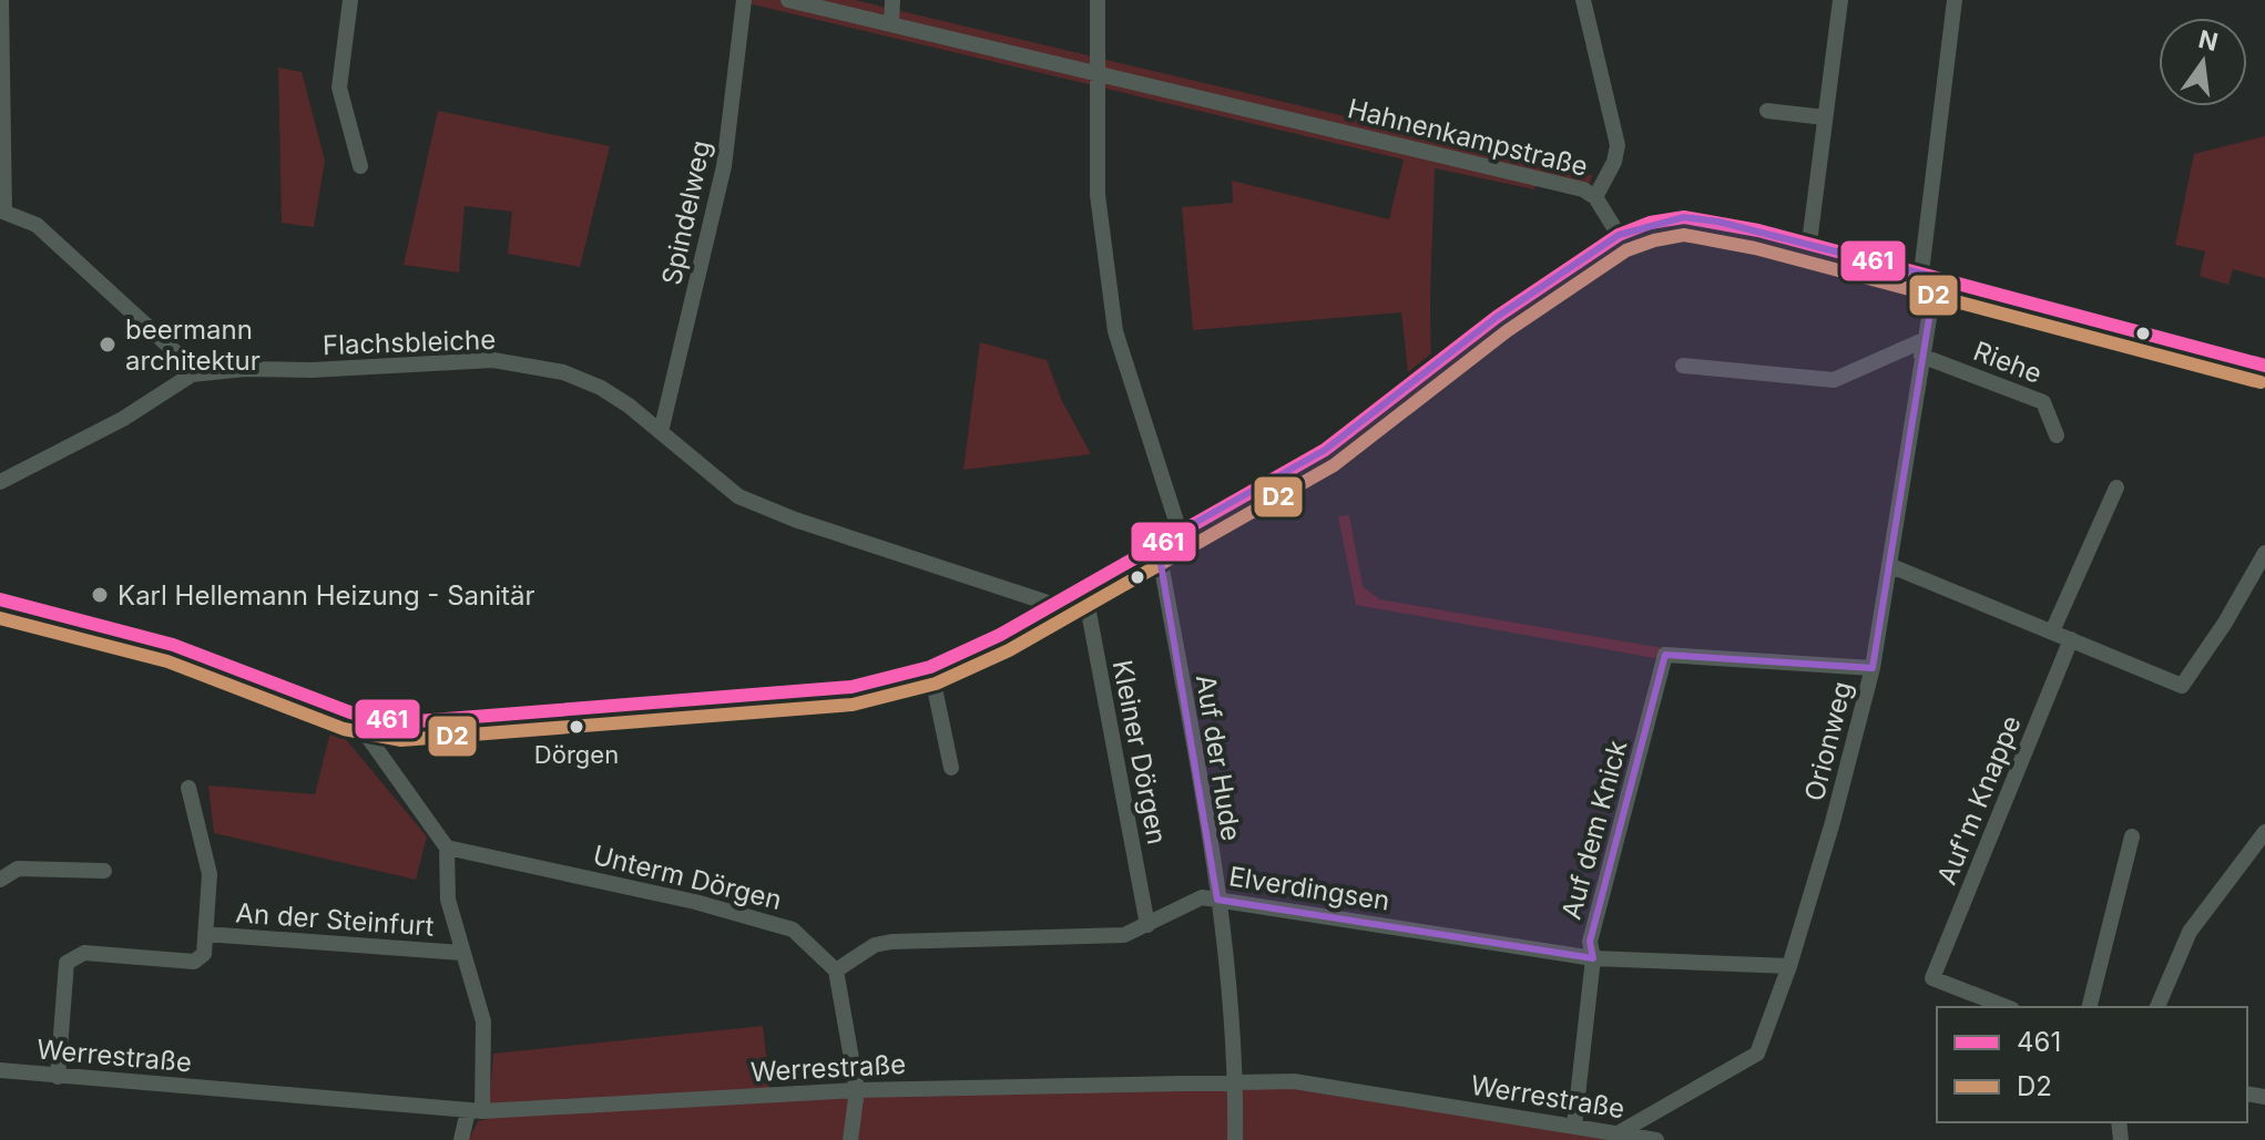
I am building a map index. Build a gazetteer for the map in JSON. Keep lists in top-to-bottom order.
{
  "streets": {
    "street": [
      "Hahnenkampstraße",
      "Spindelweg",
      "Flachsbleiche",
      "Riehe",
      "Orionweg",
      "Kleiner Dörgen",
      "Auf der Hude",
      "Auf'm Knappe",
      "Auf dem Knick",
      "Unterm Dörgen",
      "Elverdingsen",
      "An der Steinfurt",
      "Werrestraße"
    ]
  },
  "crossings": [
    ["Spindelweg", "Flachsbleiche"],
    ["Riehe", "Orionweg"],
    ["Orionweg", "Auf dem Knick"],
    ["Orionweg", "Elverdingsen"],
    ["Orionweg", "Werrestraße"],
    ["Kleiner Dörgen", "Elverdingsen"],
    ["Auf der Hude", "Elverdingsen"],
    ["Auf der Hude", "Werrestraße"],
    ["Auf dem Knick", "Elverdingsen"],
    ["Auf dem Knick", "Werrestraße"],
    ["Unterm Dörgen", "Elverdingsen"],
    ["An der Steinfurt", "Werrestraße"]
  ],
  "places": ["beermann architektur", "Karl Hellemann Heizung - Sanitär", "Dörgen"],
  "lines": ["transit line 461", "transit line D2"],
  "legend": ["461", "D2"],
  "north": "top"
}
